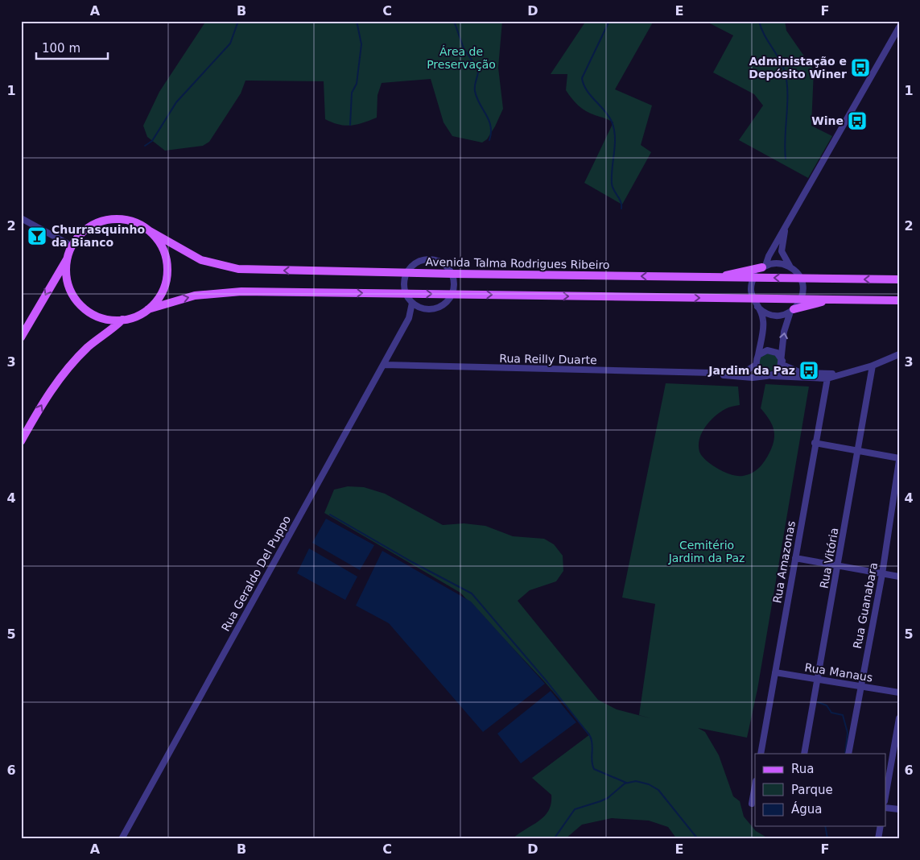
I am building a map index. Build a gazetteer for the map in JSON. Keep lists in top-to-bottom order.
{
  "streets": {
    "main road": ["Avenida Talma Rodrigues Ribeiro"],
    "street": [
      "Rua Reilly Duarte",
      "Rua Vitória",
      "Rua Amazonas",
      "Rua Geraldo Del Puppo",
      "Rua Guanabara",
      "Rua Manaus"
    ]
  },
  "crossings": [
    ["Rua Reilly Duarte", "Rua Vitória"],
    ["Rua Reilly Duarte", "Rua Amazonas"],
    ["Rua Reilly Duarte", "Rua Geraldo Del Puppo"],
    ["Rua Vitória", "Rua Manaus"],
    ["Rua Amazonas", "Rua Manaus"],
    ["Rua Guanabara", "Rua Manaus"]
  ],
  "parks": ["Área de Preservação", "Cemitério Jardim da Paz"],
  "places": {
    "bus stop": ["Administação e Depósito Winer", "Wine", "Jardim da Paz"],
    "bar": ["Churrasquinho da Bianco"]
  },
  "legend": ["Rua", "Parque", "Água"],
  "scale_bar": "100 m",
  "grid": {
    "columns": [
      "A",
      "B",
      "C",
      "D",
      "E",
      "F"
    ],
    "rows": [
      "1",
      "2",
      "3",
      "4",
      "5",
      "6"
    ]
  }
}
